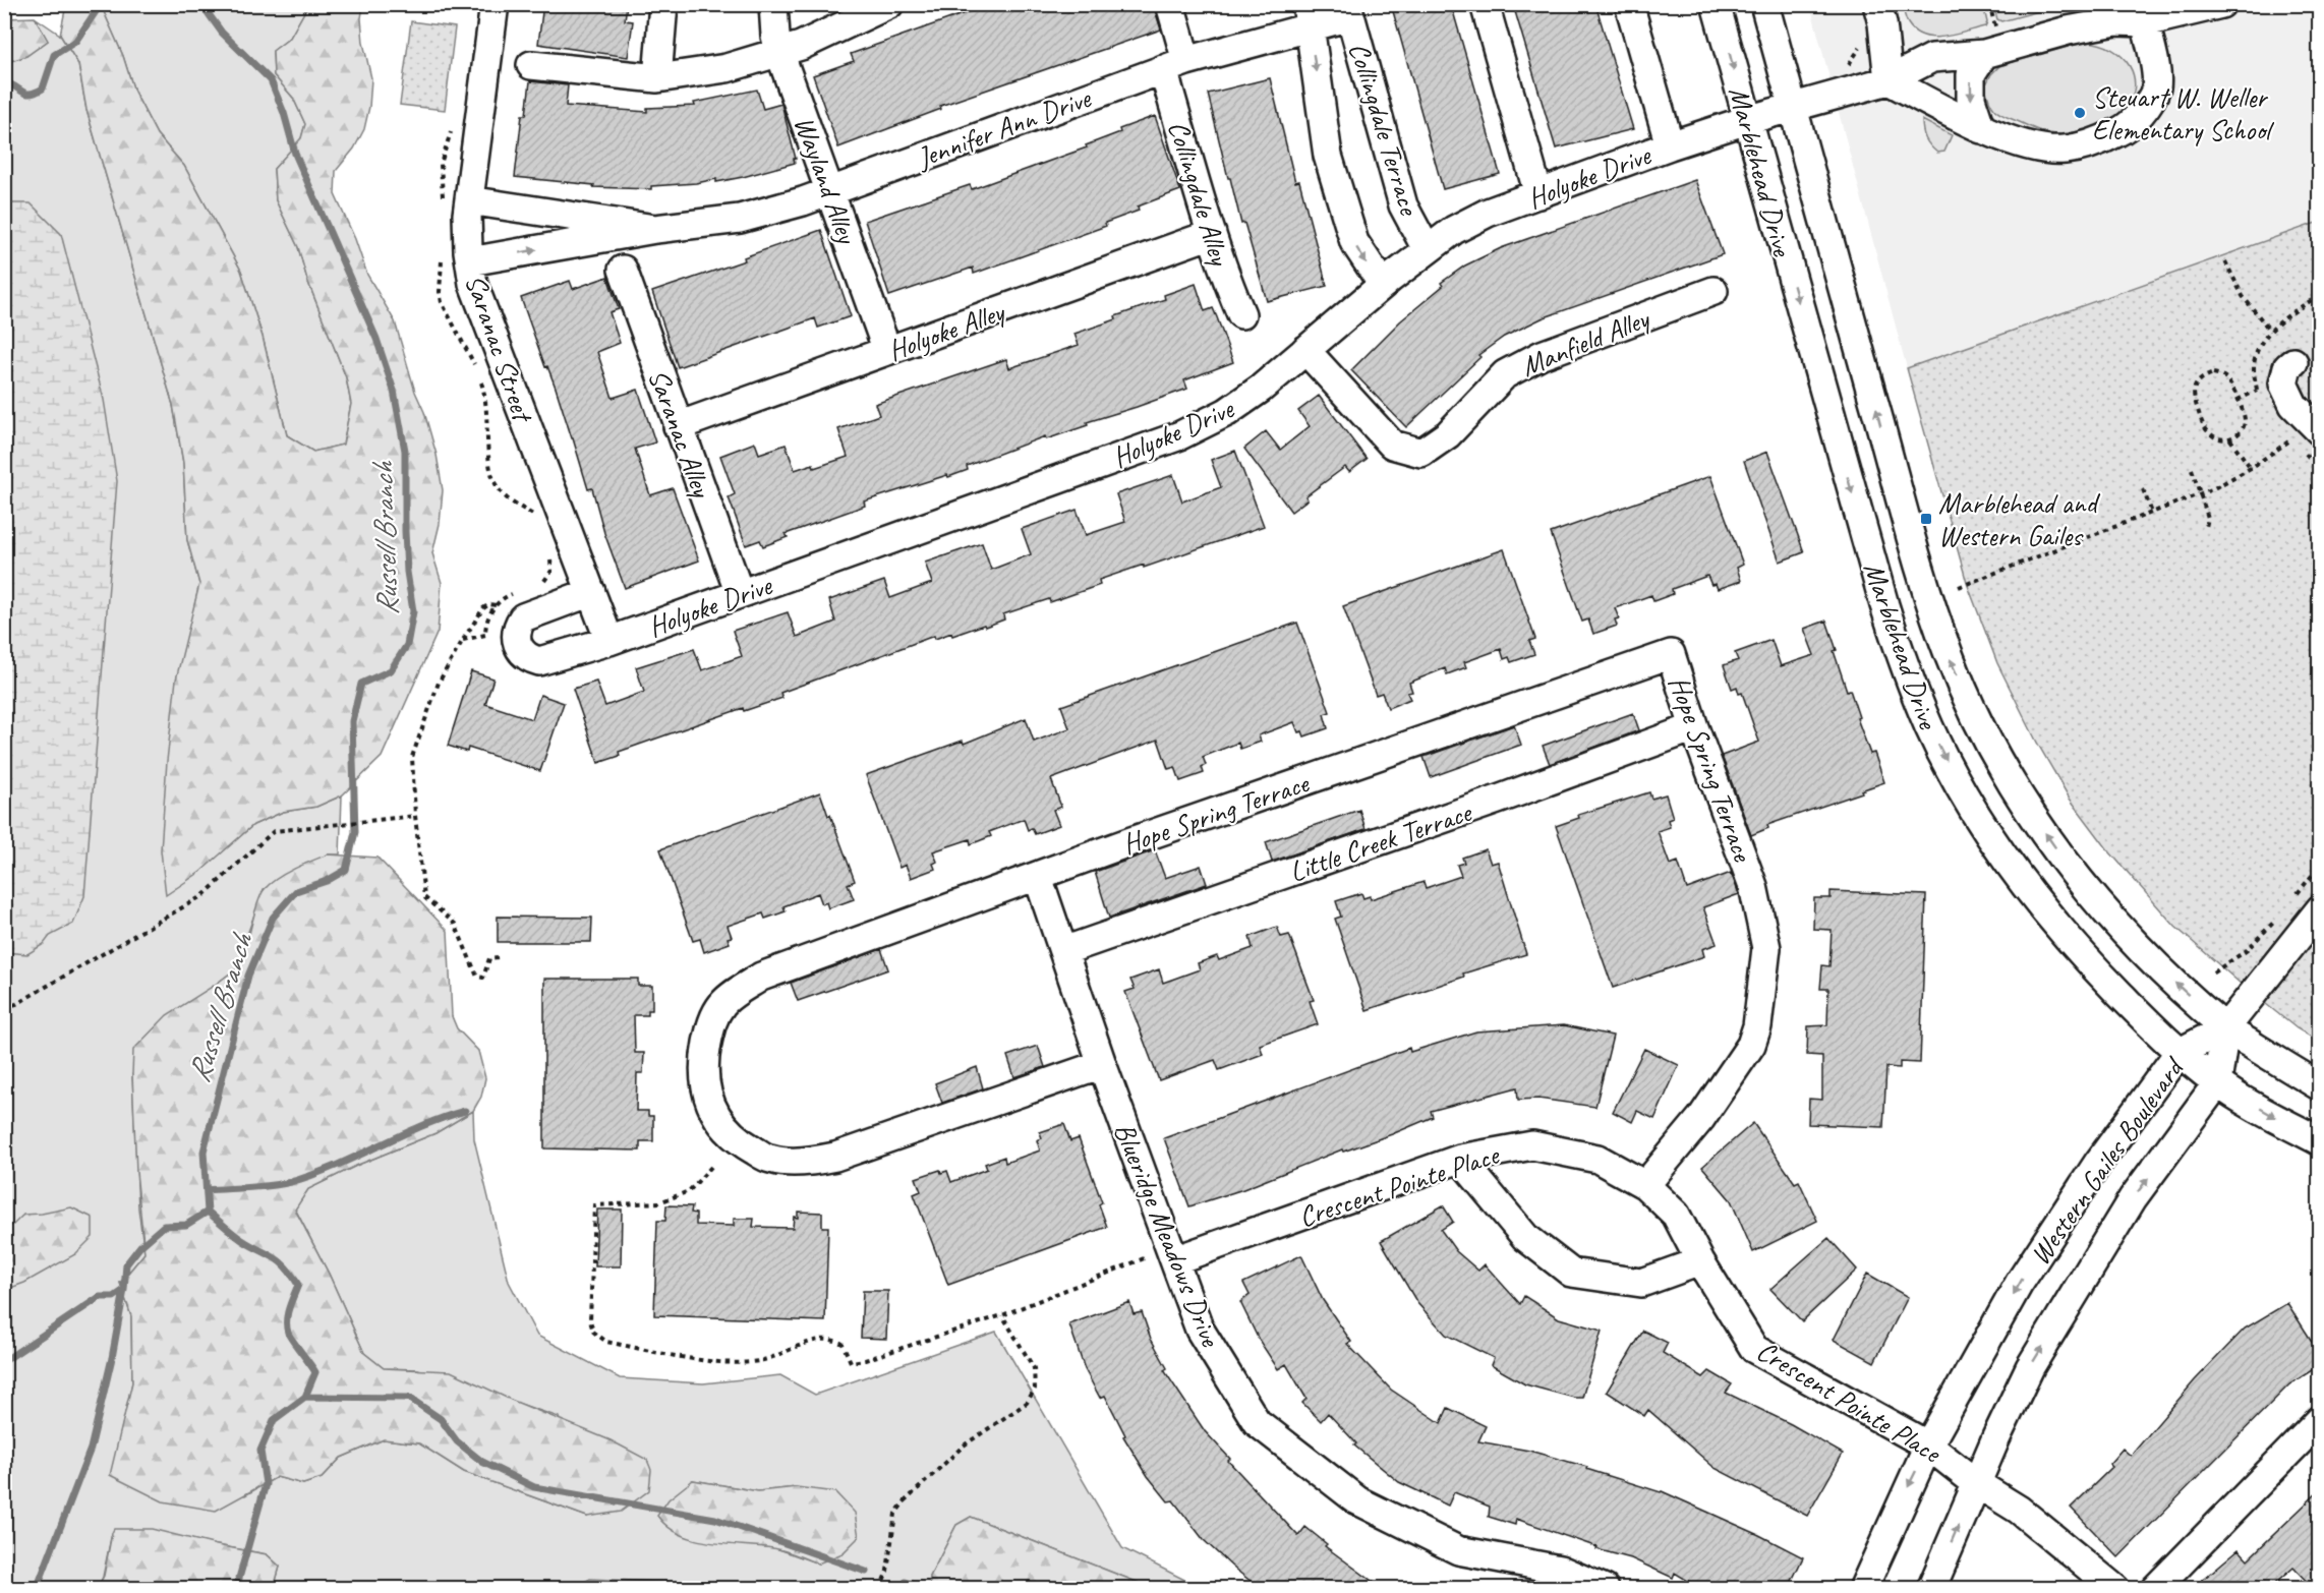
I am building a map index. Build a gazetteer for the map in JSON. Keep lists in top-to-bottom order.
{
  "streets": {
    "street": [
      "Jennifer Ann Drive",
      "Collingdale Terrace",
      "Marblehead Drive",
      "Holyoke Drive",
      "Wayland Alley",
      "Collingdale Alley",
      "Holyoke Alley",
      "Manfield Alley",
      "Saranac Street",
      "Saranac Alley",
      "Hope Spring Terrace",
      "Little Creek Terrace",
      "Western Gailes Boulevard",
      "Crescent Pointe Place",
      "Blueridge Meadows Drive"
    ]
  },
  "crossings": [
    ["Jennifer Ann Drive", "Collingdale Terrace"],
    ["Jennifer Ann Drive", "Wayland Alley"],
    ["Jennifer Ann Drive", "Collingdale Alley"],
    ["Jennifer Ann Drive", "Saranac Street"],
    ["Collingdale Terrace", "Holyoke Drive"],
    ["Marblehead Drive", "Holyoke Drive"],
    ["Marblehead Drive", "Western Gailes Boulevard"],
    ["Holyoke Drive", "Manfield Alley"],
    ["Holyoke Drive", "Saranac Street"],
    ["Holyoke Drive", "Saranac Alley"],
    ["Wayland Alley", "Holyoke Alley"],
    ["Collingdale Alley", "Holyoke Alley"],
    ["Holyoke Alley", "Saranac Alley"],
    ["Hope Spring Terrace", "Little Creek Terrace"],
    ["Hope Spring Terrace", "Crescent Pointe Place"],
    ["Hope Spring Terrace", "Blueridge Meadows Drive"],
    ["Little Creek Terrace", "Blueridge Meadows Drive"],
    ["Western Gailes Boulevard", "Crescent Pointe Place"],
    ["Crescent Pointe Place", "Blueridge Meadows Drive"]
  ],
  "water": ["Russell Branch"],
  "places": {
    "other": ["Steuart W. Weller Elementary School"],
    "transit": ["Marblehead and Western Gailes"]
  }
}
